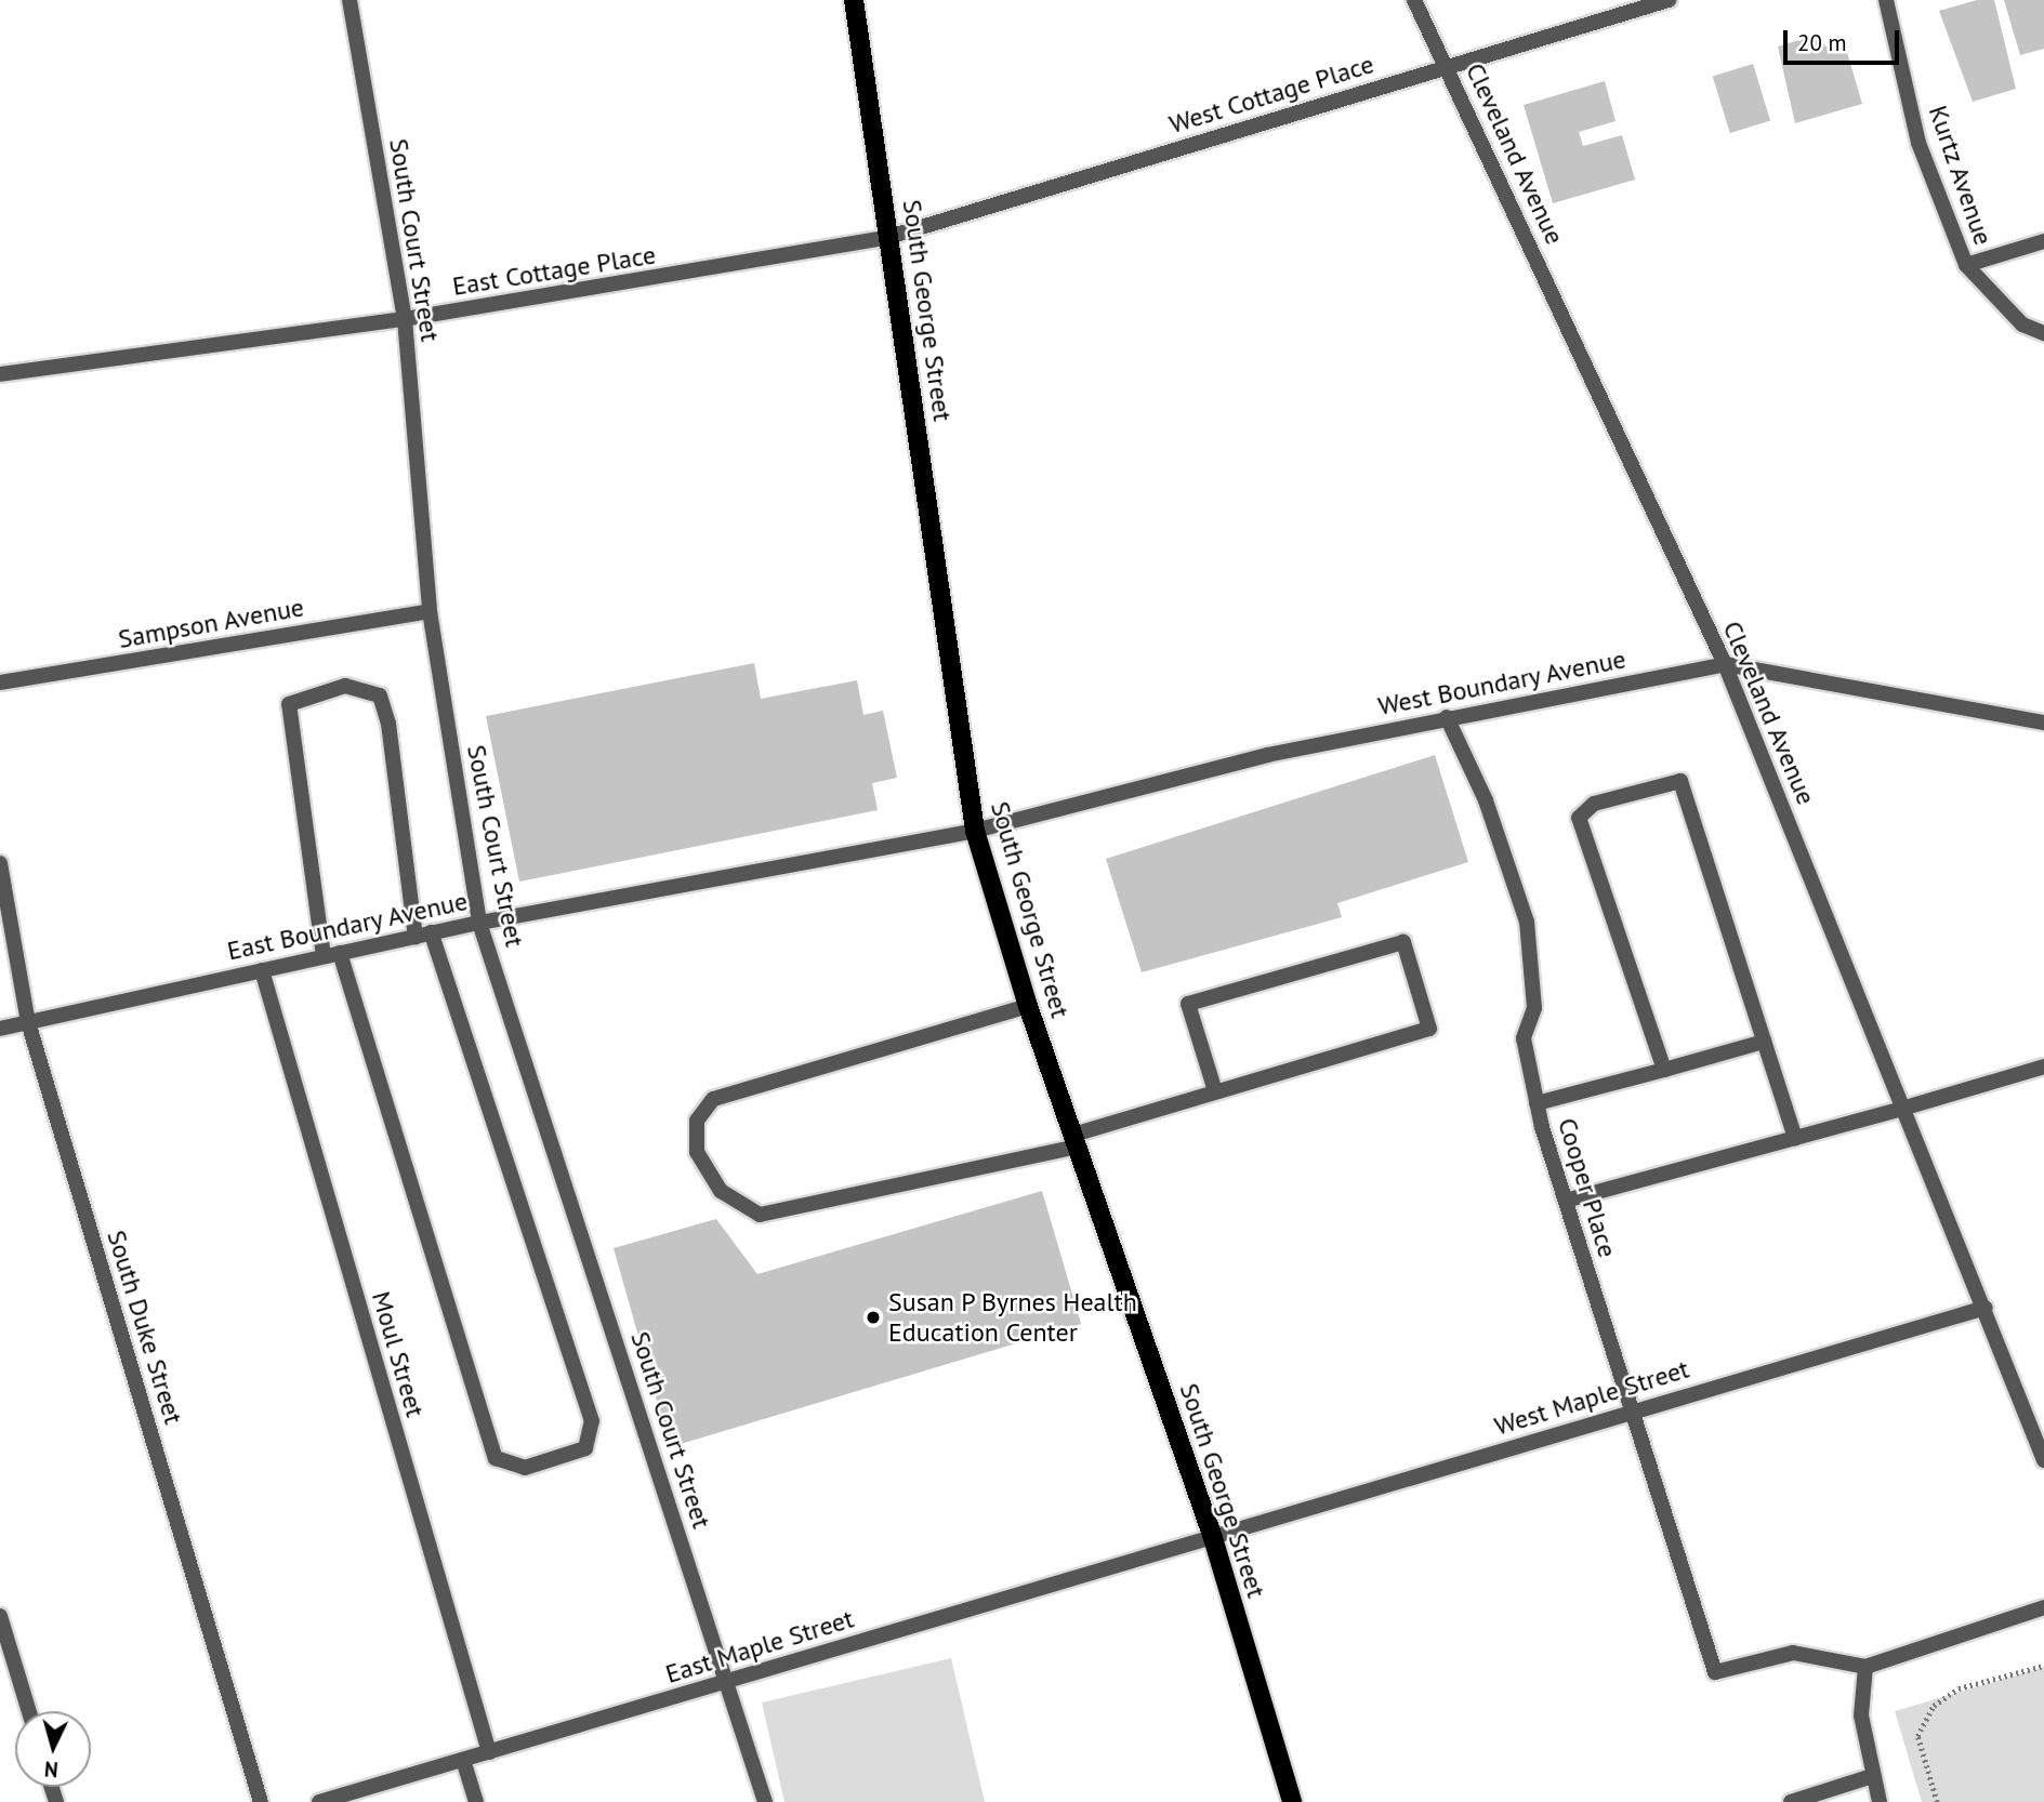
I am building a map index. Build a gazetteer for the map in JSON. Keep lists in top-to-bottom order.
{
  "streets": {
    "main road": ["South George Street"],
    "street": [
      "West Cottage Place",
      "Cleveland Avenue",
      "Kurtz Avenue",
      "South Court Street",
      "East Cottage Place",
      "Sampson Avenue",
      "West Boundary Avenue",
      "East Boundary Avenue",
      "Cooper Place",
      "South Duke Street",
      "Moul Street",
      "West Maple Street",
      "East Maple Street"
    ]
  },
  "crossings": [
    ["West Cottage Place", "Cleveland Avenue"],
    ["West Cottage Place", "East Cottage Place"],
    ["West Cottage Place", "South George Street"],
    ["Cleveland Avenue", "West Boundary Avenue"],
    ["Cleveland Avenue", "West Maple Street"],
    ["South Court Street", "East Cottage Place"],
    ["South Court Street", "Sampson Avenue"],
    ["South Court Street", "East Boundary Avenue"],
    ["South Court Street", "East Maple Street"],
    ["East Cottage Place", "South George Street"],
    ["South George Street", "West Boundary Avenue"],
    ["South George Street", "East Boundary Avenue"],
    ["South George Street", "West Maple Street"],
    ["South George Street", "East Maple Street"],
    ["West Boundary Avenue", "East Boundary Avenue"],
    ["West Boundary Avenue", "Cooper Place"],
    ["East Boundary Avenue", "South Duke Street"],
    ["East Boundary Avenue", "Moul Street"],
    ["Cooper Place", "West Maple Street"],
    ["Moul Street", "East Maple Street"],
    ["West Maple Street", "East Maple Street"]
  ],
  "places": ["Susan P Byrnes Health Education Center"],
  "scale_bar": "20 m",
  "north": "bottom"
}
